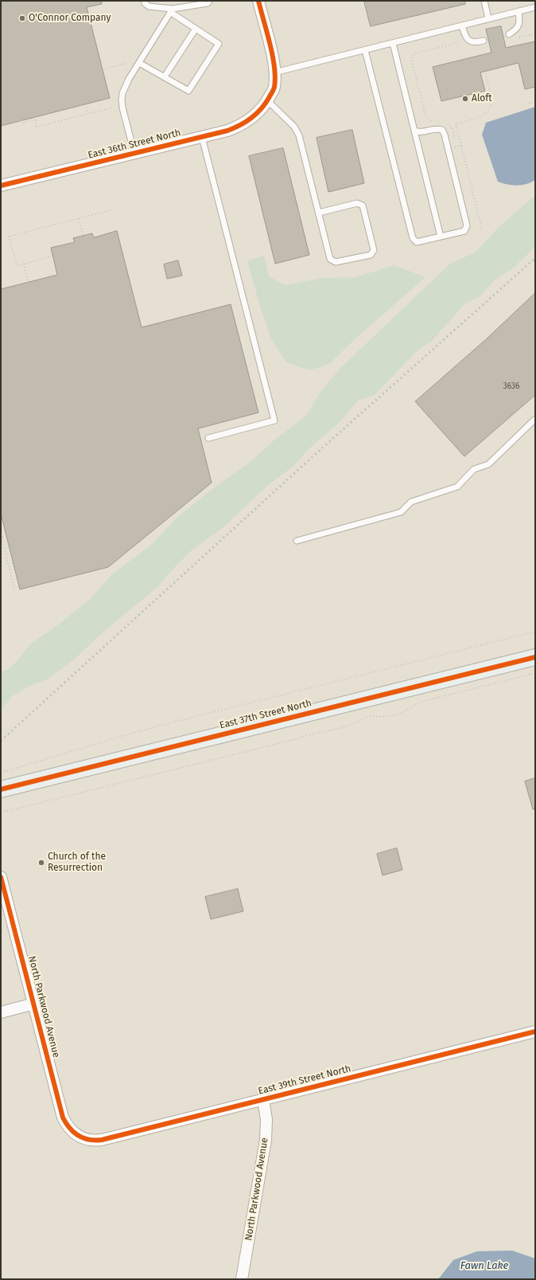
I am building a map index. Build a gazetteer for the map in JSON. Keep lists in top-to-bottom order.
{
  "streets": {
    "main road": ["East 37th Street North"],
    "street": ["East 36th Street North", "North Parkwood Avenue", "East 39th Street North"]
  },
  "crossings": [
    ["North Parkwood Avenue", "East 39th Street North"]
  ],
  "water": ["Fawn Lake"],
  "places": ["O'Connor Company", "Aloft", "Church of the Resurrection"],
  "house_numbers": ["3636"]
}
